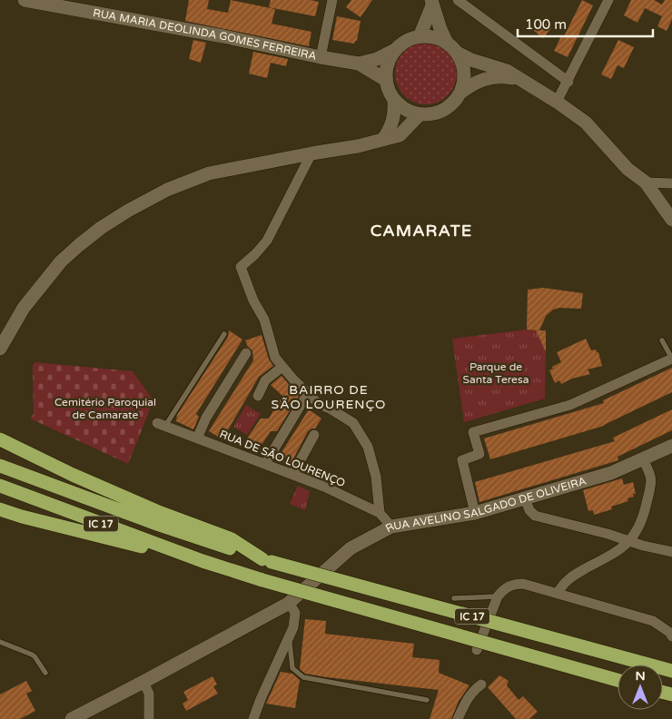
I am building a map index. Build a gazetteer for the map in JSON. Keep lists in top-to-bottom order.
{
  "streets": {
    "highway": ["IC 17"],
    "street": ["RUA MARIA DEOLINDA GOMES FERREIRA", "RUA DE SÃO LOURENÇO", "RUA AVELINO SALGADO DE OLIVEIRA"]
  },
  "crossings": [
    ["RUA DE SÃO LOURENÇO", "RUA AVELINO SALGADO DE OLIVEIRA"]
  ],
  "districts": ["CAMARATE", "BAIRRO DE SÃO LOURENÇO"],
  "parks": ["Parque de Santa Teresa", "Cemitério Paroquial de Camarate"],
  "scale_bar": "100 m",
  "north": "top"
}
